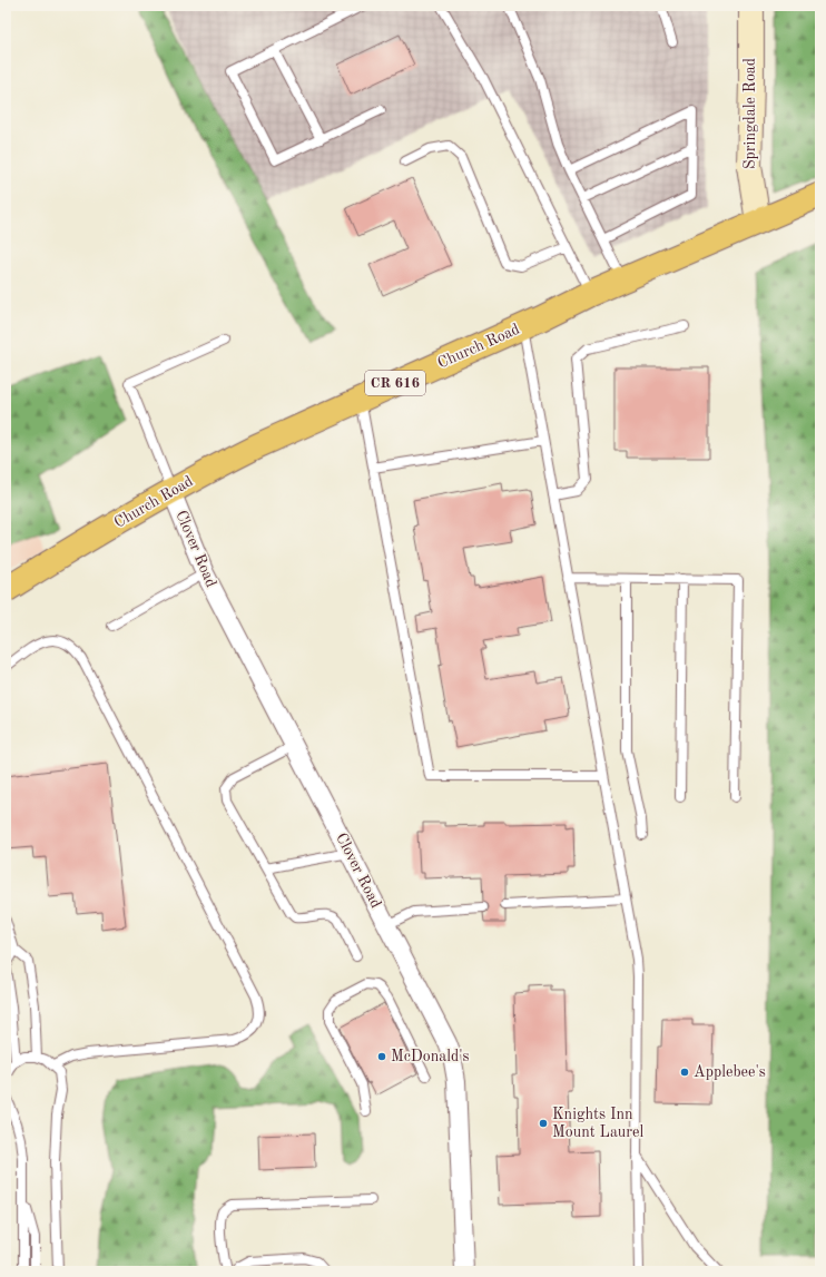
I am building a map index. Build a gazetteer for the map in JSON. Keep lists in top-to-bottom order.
{
  "streets": {
    "main road": ["Springdale Road", "Church Road", "CR 616"],
    "street": ["Clover Road"]
  },
  "crossings": [
    ["Springdale Road", "Church Road"],
    ["Church Road", "Clover Road"]
  ],
  "places": ["McDonald's", "Applebee's", "Knights Inn Mount Laurel"]
}
